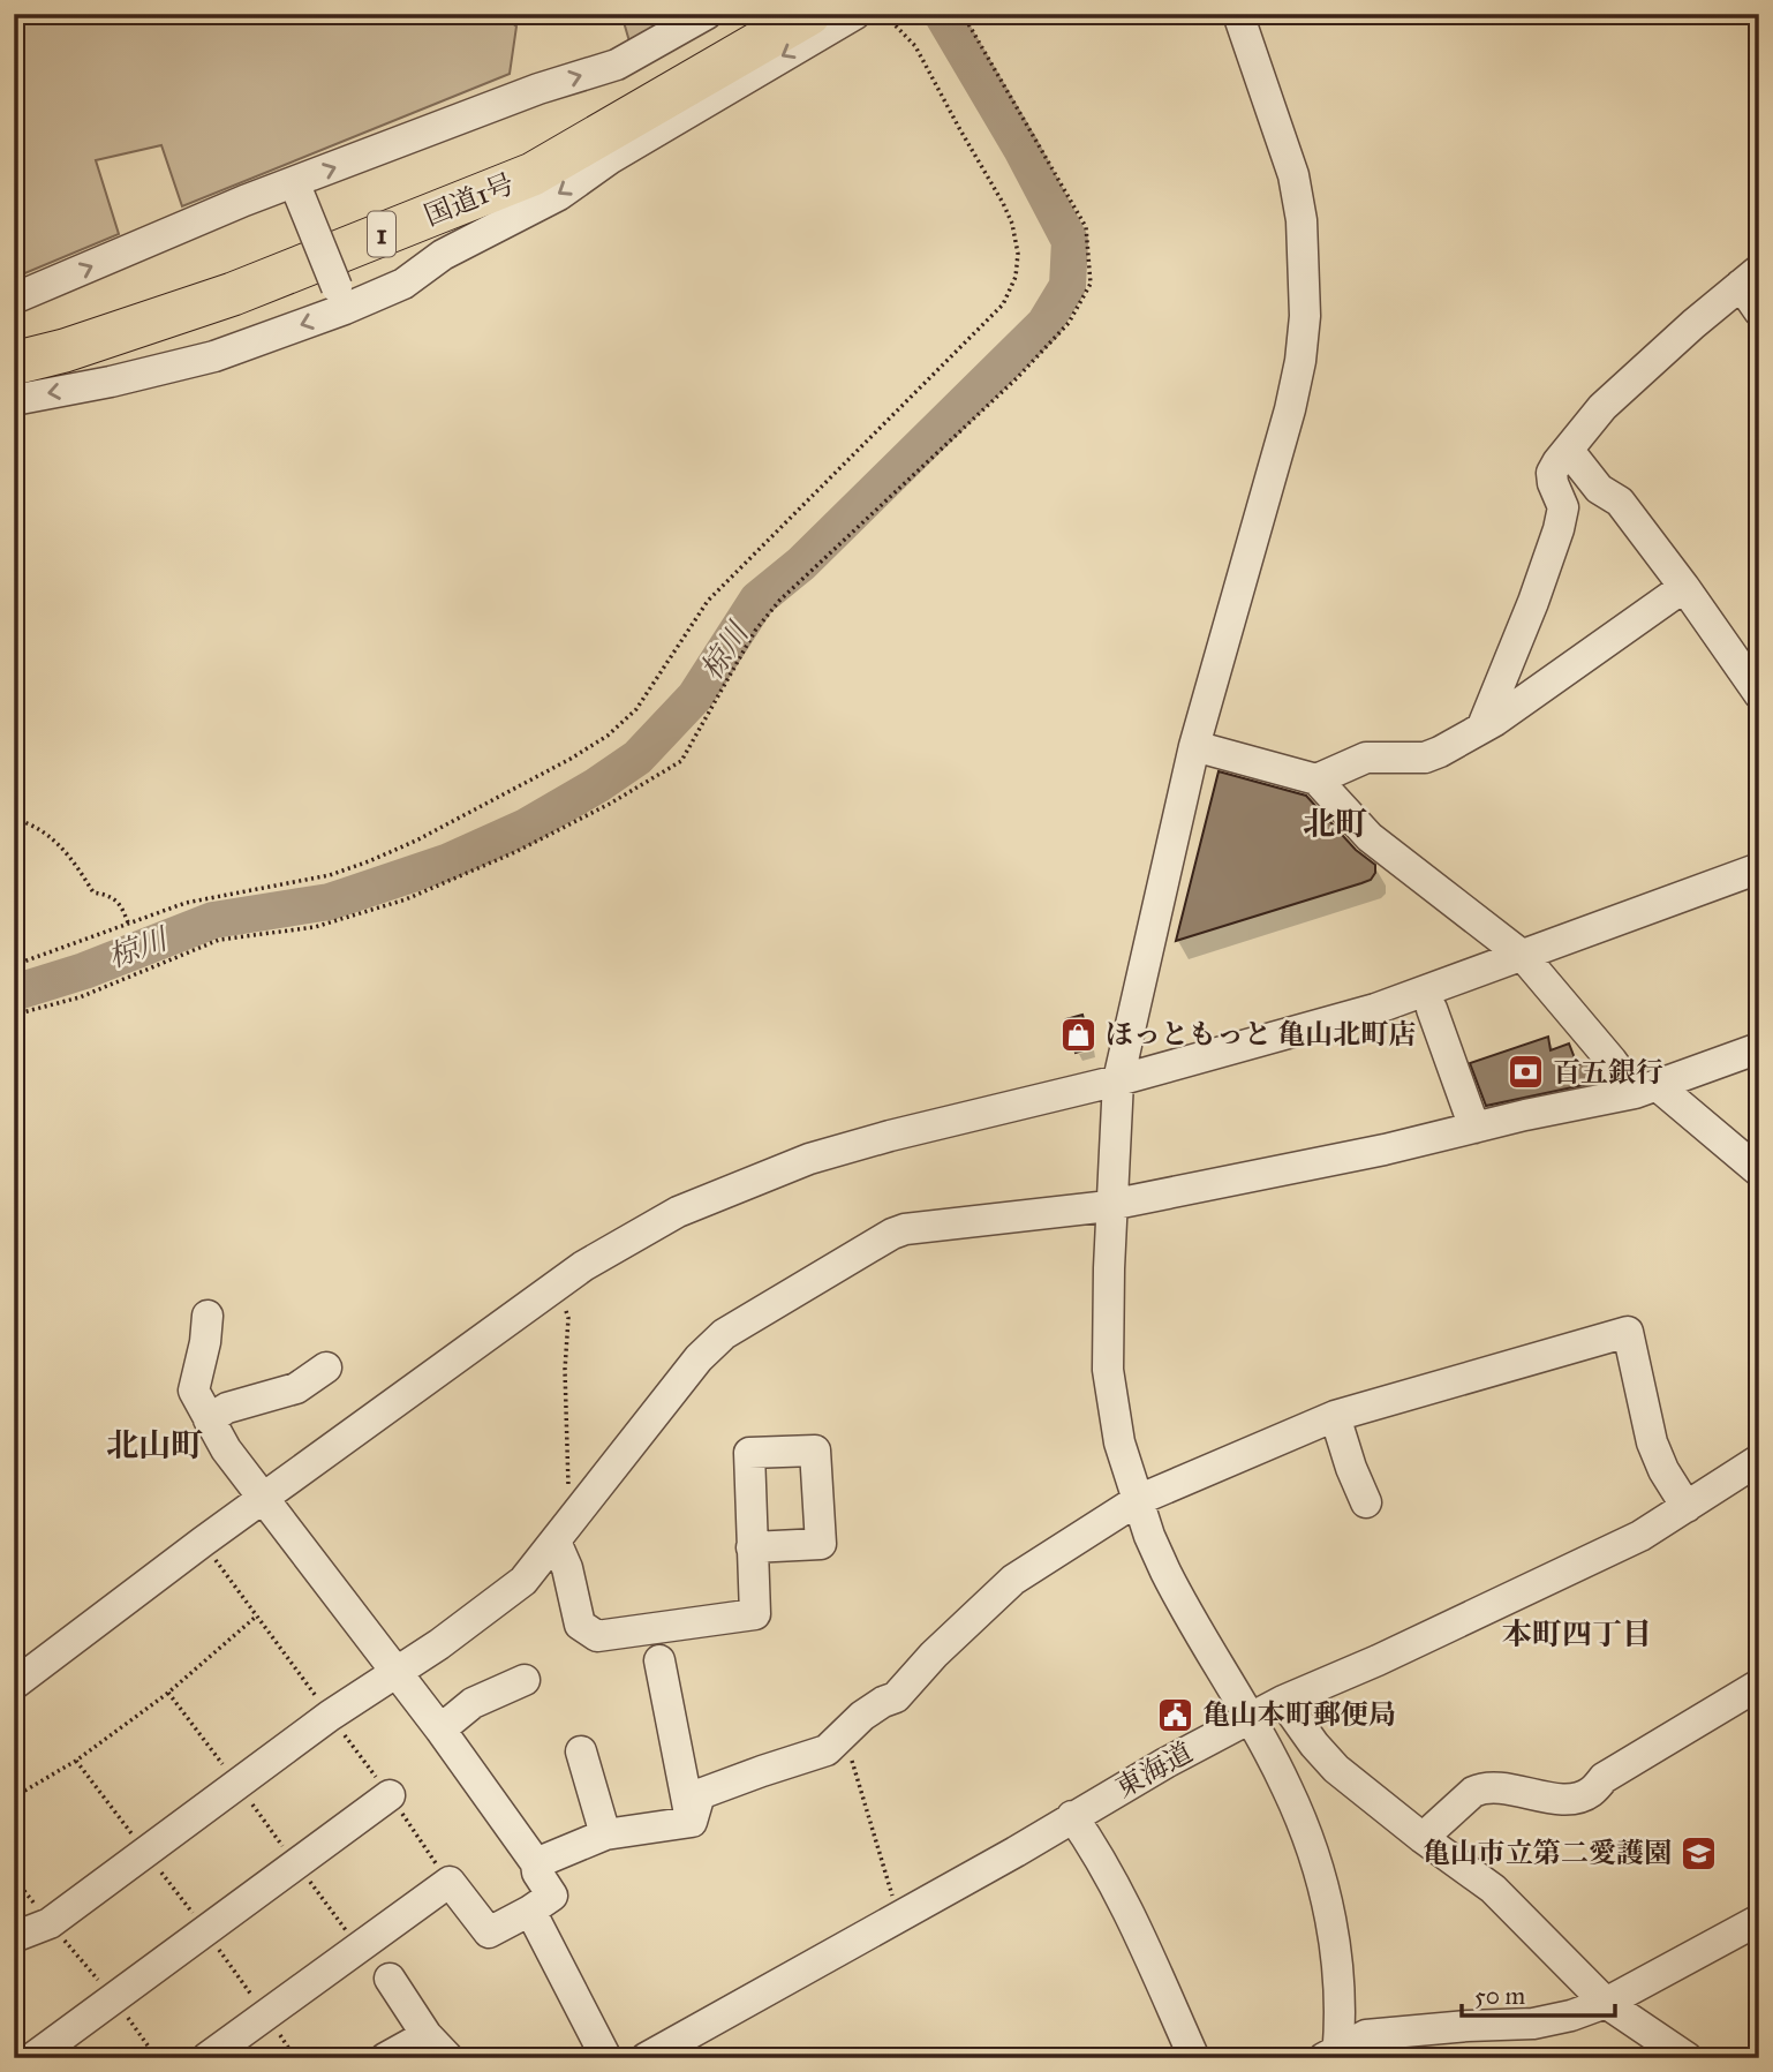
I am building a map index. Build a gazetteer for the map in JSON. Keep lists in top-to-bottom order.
{
  "streets": {
    "highway": ["国道1号", "1"],
    "street": ["東海道"]
  },
  "districts": ["北町", "北山町", "本町四丁目"],
  "water": ["椋川"],
  "places": {
    "shop": ["ほっともっと 亀山北町店"],
    "bank": ["百五銀行"],
    "public building": ["亀山本町郵便局"],
    "school or university": ["亀山市立第二愛護園"]
  },
  "scale_bar": "50 m"
}
